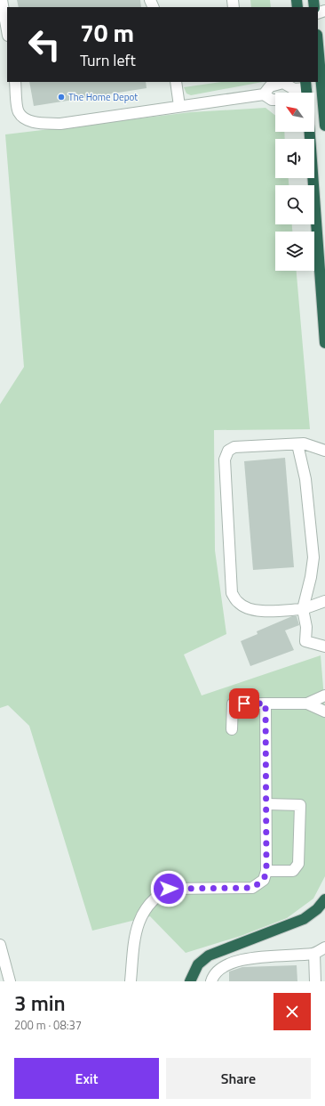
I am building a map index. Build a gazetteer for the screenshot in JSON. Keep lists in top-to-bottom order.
{
  "places": ["The Home Depot"],
  "north": "top left",
  "page": {
    "turn": ["70 m", "Turn left"],
    "heading": ["3 min", "200 m · 08:37"],
    "buttons": ["Exit", "Share"]
  }
}
